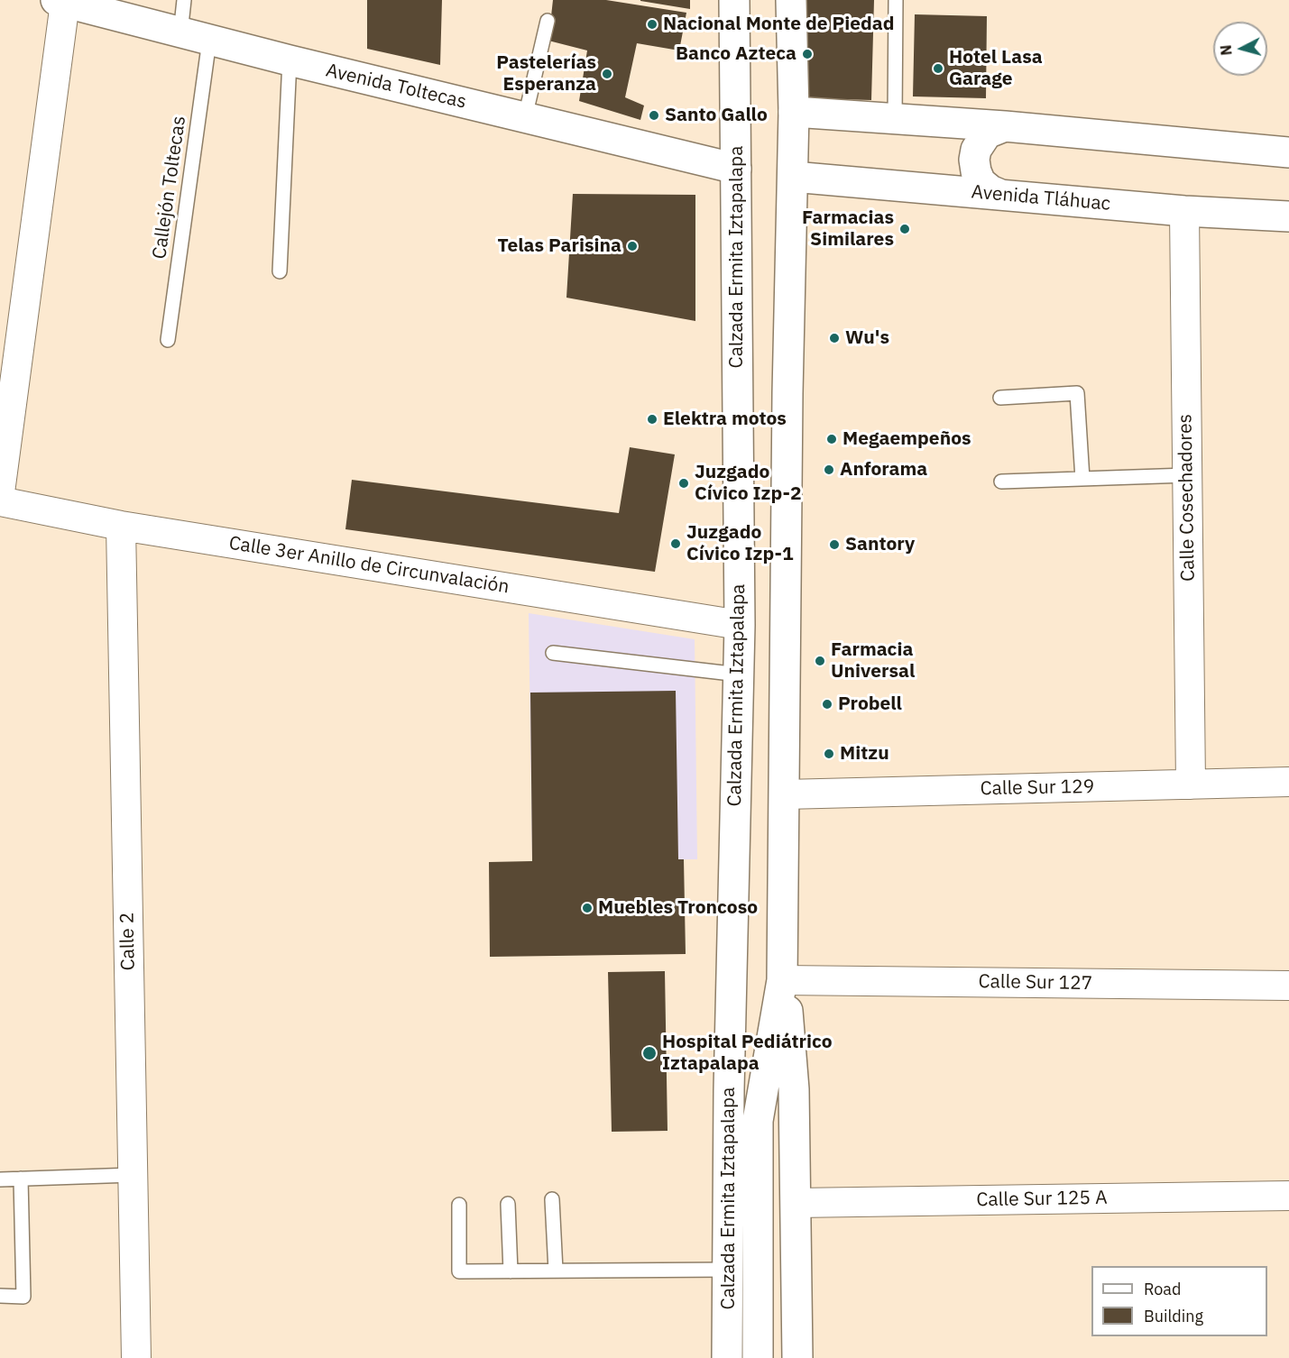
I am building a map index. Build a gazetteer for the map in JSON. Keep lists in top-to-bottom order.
{
  "streets": {
    "main road": ["Avenida Toltecas", "Avenida Tláhuac", "Calzada Ermita Iztapalapa"],
    "street": [
      "Calle Cosechadores",
      "Calle 3er Anillo de Circunvalación",
      "Calle Sur 129",
      "Calle 2",
      "Calle Sur 127",
      "Calle Sur 125 A"
    ],
    "lane": ["Callejón Toltecas"]
  },
  "crossings": [
    ["Avenida Toltecas", "Callejón Toltecas"],
    ["Avenida Toltecas", "Calzada Ermita Iztapalapa"],
    ["Avenida Tláhuac", "Calzada Ermita Iztapalapa"],
    ["Avenida Tláhuac", "Calle Cosechadores"],
    ["Calzada Ermita Iztapalapa", "Calle 3er Anillo de Circunvalación"],
    ["Calzada Ermita Iztapalapa", "Calle Sur 129"],
    ["Calzada Ermita Iztapalapa", "Calle Sur 127"],
    ["Calzada Ermita Iztapalapa", "Calle Sur 125 A"],
    ["Calle Cosechadores", "Calle Sur 129"],
    ["Calle 3er Anillo de Circunvalación", "Calle 2"]
  ],
  "places": [
    "Nacional Monte de Piedad",
    "Banco Azteca",
    "Hotel Lasa Garage",
    "Pastelerías Esperanza",
    "Santo Gallo",
    "Farmacias Similares",
    "Telas Parisina",
    "Wu's",
    "Elektra motos",
    "Megaempeños",
    "Anforama",
    "Juzgado Cívico Izp-2",
    "Juzgado Cívico Izp-1",
    "Santory",
    "Farmacia Universal",
    "Probell",
    "Mitzu",
    "Muebles Troncoso",
    "Hospital Pediátrico Iztapalapa"
  ],
  "legend": ["Road", "Building"],
  "north": "left"
}
